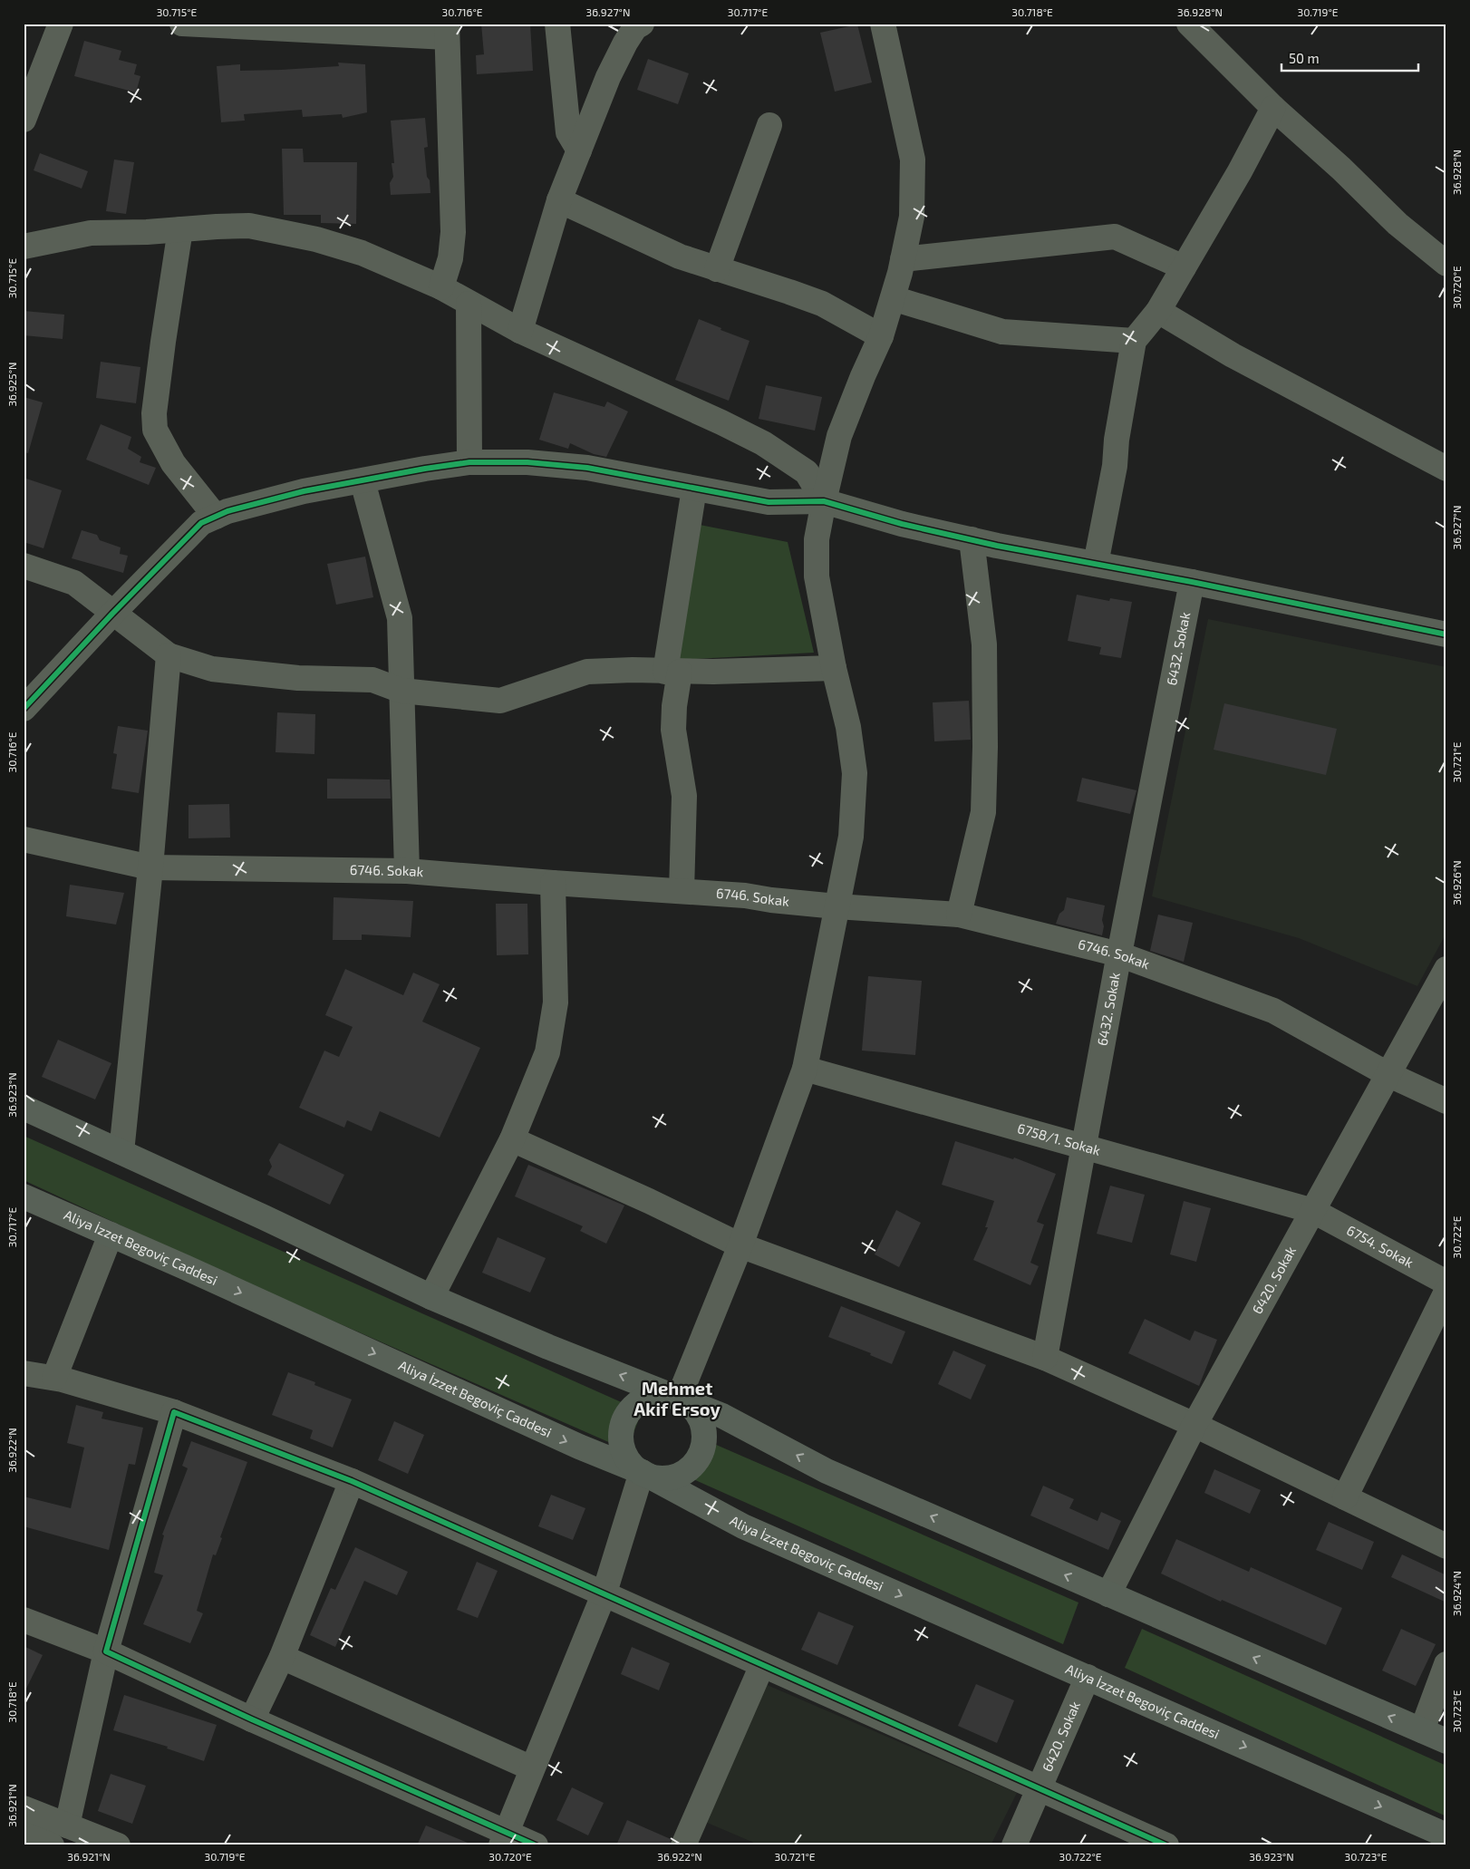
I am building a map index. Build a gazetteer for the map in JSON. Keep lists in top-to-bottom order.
{
  "streets": {
    "main road": ["Aliya İzzet Begoviç Caddesi"],
    "street": [
      "6432. Sokak",
      "6746. Sokak",
      "6758/1. Sokak",
      "6754. Sokak",
      "6420. Sokak"
    ]
  },
  "crossings": [
    ["6432. Sokak", "6746. Sokak"],
    ["6432. Sokak", "6758/1. Sokak"],
    ["6746. Sokak", "6420. Sokak"],
    ["6758/1. Sokak", "6754. Sokak"],
    ["6758/1. Sokak", "6420. Sokak"],
    ["6754. Sokak", "6420. Sokak"],
    ["Aliya İzzet Begoviç Caddesi", "6420. Sokak"]
  ],
  "districts": ["Mehmet Akif Ersoy"],
  "scale_bar": "50 m",
  "coordinates": [
    "30.715°E",
    "30.716°E",
    "36.927°N",
    "30.717°E",
    "30.718°E",
    "36.928°N",
    "30.719°E",
    "30.720°E",
    "36.925°N",
    "30.721°E",
    "36.926°N",
    "36.923°N",
    "30.722°E",
    "36.922°N",
    "36.924°N",
    "30.723°E",
    "36.921°N"
  ]
}
